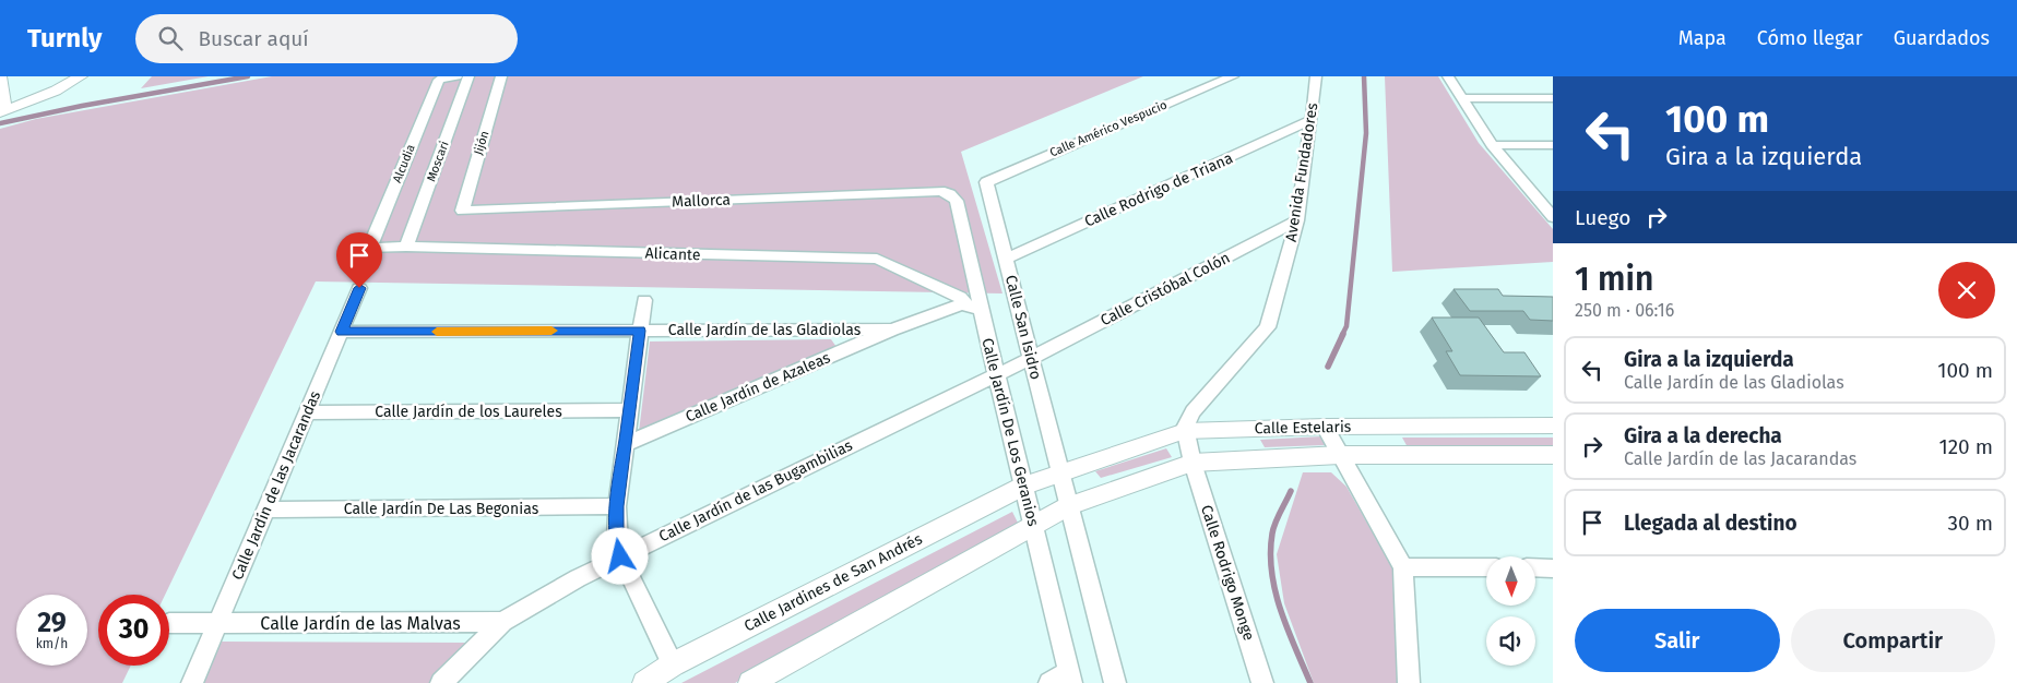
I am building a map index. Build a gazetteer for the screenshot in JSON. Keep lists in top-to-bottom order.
{
  "streets": {
    "street": [
      "Calle Américo Vespucio",
      "Jijón",
      "Moscari",
      "Alcudia",
      "Avenida Fundadores",
      "Calle Rodrigo de Triana",
      "Mallorca",
      "Alicante",
      "Calle Cristóbal Colón",
      "Calle San Isidro",
      "Calle Jardín de las Gladiolas",
      "Calle Jardín de Azaleas",
      "Calle Jardín de los Laureles",
      "Calle Estelaris",
      "Calle Jardín De Los Geranios",
      "Calle Jardín de las Jacarandas",
      "Calle Jardín de las Bugambilias",
      "Calle Jardín De Las Begonias",
      "Calle Rodrigo Monge",
      "Calle Jardines de San Andrés",
      "Calle Jardín de las Malvas"
    ]
  },
  "crossings": [
    ["Calle Américo Vespucio", "Calle San Isidro"],
    ["Jijón", "Mallorca"],
    ["Moscari", "Alicante"],
    ["Alcudia", "Alicante"],
    ["Avenida Fundadores", "Calle Rodrigo de Triana"],
    ["Avenida Fundadores", "Calle Cristóbal Colón"],
    ["Avenida Fundadores", "Calle Estelaris"],
    ["Avenida Fundadores", "Calle Rodrigo Monge"],
    ["Calle Rodrigo de Triana", "Calle San Isidro"],
    ["Mallorca", "Calle Jardín De Los Geranios"],
    ["Alicante", "Calle Jardín de Azaleas"],
    ["Calle Cristóbal Colón", "Calle San Isidro"],
    ["Calle Cristóbal Colón", "Calle Jardín de las Bugambilias"],
    ["Calle San Isidro", "Calle Estelaris"],
    ["Calle San Isidro", "Calle Jardín de las Bugambilias"],
    ["Calle San Isidro", "Calle Jardines de San Andrés"],
    ["Calle Jardín de las Gladiolas", "Calle Jardín de Azaleas"],
    ["Calle Jardín de las Gladiolas", "Calle Jardín de las Jacarandas"],
    ["Calle Jardín de los Laureles", "Calle Jardín de las Jacarandas"],
    ["Calle Estelaris", "Calle Jardín De Los Geranios"],
    ["Calle Estelaris", "Calle Rodrigo Monge"],
    ["Calle Estelaris", "Calle Jardines de San Andrés"],
    ["Calle Jardín De Los Geranios", "Calle Jardín de las Bugambilias"],
    ["Calle Jardín De Los Geranios", "Calle Jardines de San Andrés"],
    ["Calle Jardín de las Jacarandas", "Calle Jardín De Las Begonias"],
    ["Calle Jardín de las Jacarandas", "Calle Jardín de las Malvas"],
    ["Calle Jardín de las Bugambilias", "Calle Jardín de las Malvas"]
  ],
  "north": "bottom",
  "page": {
    "header": "Turnly",
    "search": "Buscar aquí",
    "nav": ["Mapa", "Cómo llegar", "Guardados"],
    "turn": ["100 m", "Gira a la izquierda"],
    "then": "Luego",
    "heading": ["1 min", "250 m · 06:16"],
    "list": [
      {
        "name": "Gira a la izquierda",
        "note": "Calle Jardín de las Gladiolas",
        "value": "100 m"
      },
      {
        "name": "Gira a la derecha",
        "note": "Calle Jardín de las Jacarandas",
        "value": "120 m"
      },
      {
        "name": "Llegada al destino",
        "value": "30 m"
      }
    ],
    "speed": "29 km/h",
    "limit": "30",
    "buttons": ["Salir", "Compartir"]
  }
}
